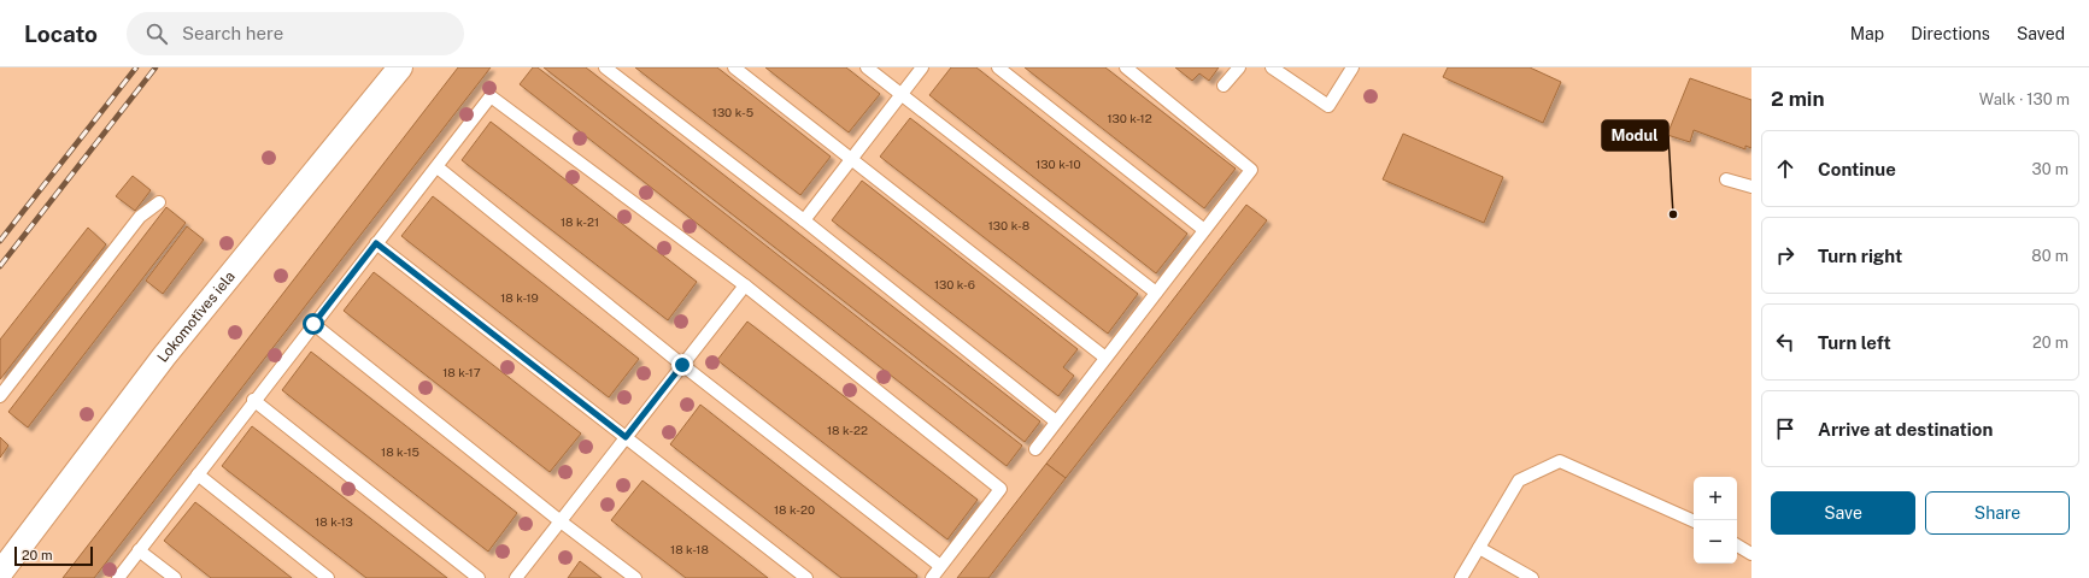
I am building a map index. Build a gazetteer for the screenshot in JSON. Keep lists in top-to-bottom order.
{
  "streets": {
    "street": ["Lokomotīves iela"]
  },
  "places": ["Modul"],
  "house_numbers": [
    "130 k-5",
    "130 k-12",
    "130 k-10",
    "18 k-21",
    "130 k-8",
    "130 k-6",
    "18 k-19",
    "18 k-17",
    "18 k-22",
    "18 k-15",
    "18 k-20",
    "18 k-13",
    "18 k-18"
  ],
  "scale_bar": "20 m",
  "page": {
    "header": "Locato",
    "search": "Search here",
    "nav": ["Map", "Directions", "Saved"],
    "heading": ["2 min", "Walk · 130 m"],
    "list": [
      ["Continue", "30 m"],
      ["Turn right", "80 m"],
      ["Turn left", "20 m"],
      "Arrive at destination"
    ],
    "map_buttons": ["+", "−"],
    "buttons": ["Save", "Share"],
    "scale": "20 m"
  }
}
